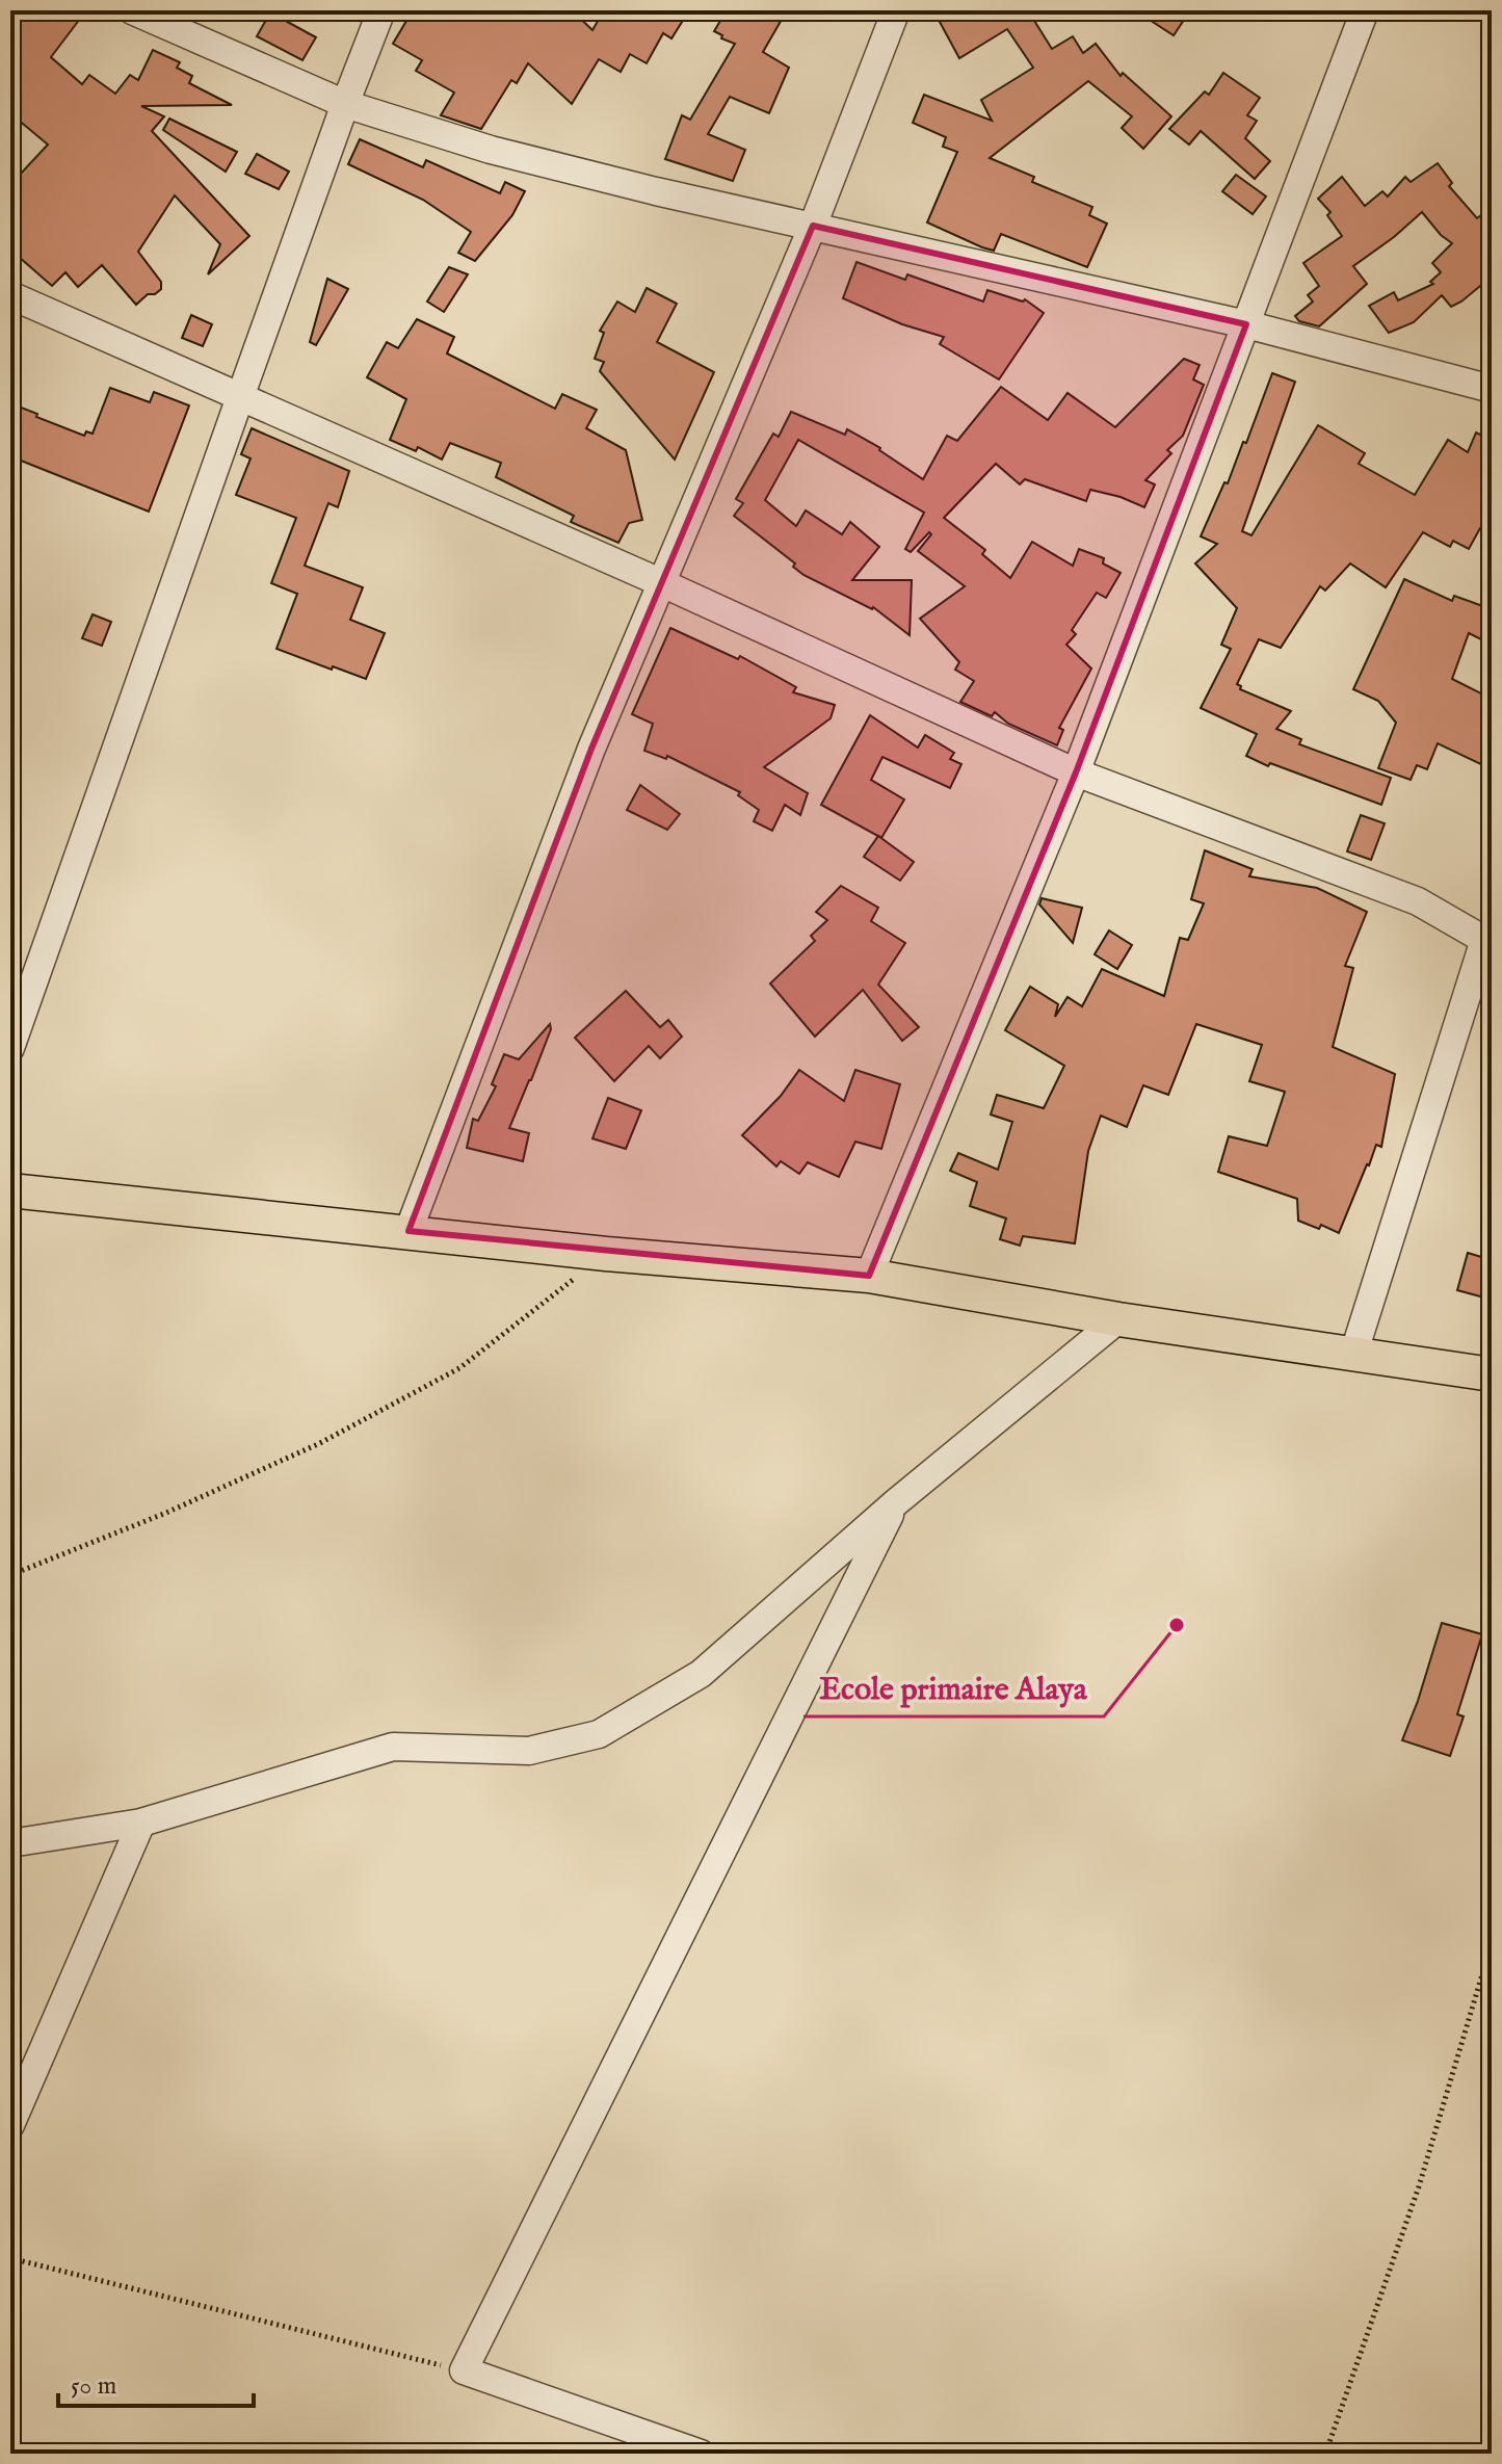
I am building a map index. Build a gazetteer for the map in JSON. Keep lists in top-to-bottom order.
{
  "places": ["Ecole primaire Alaya"],
  "scale_bar": "50 m"
}
